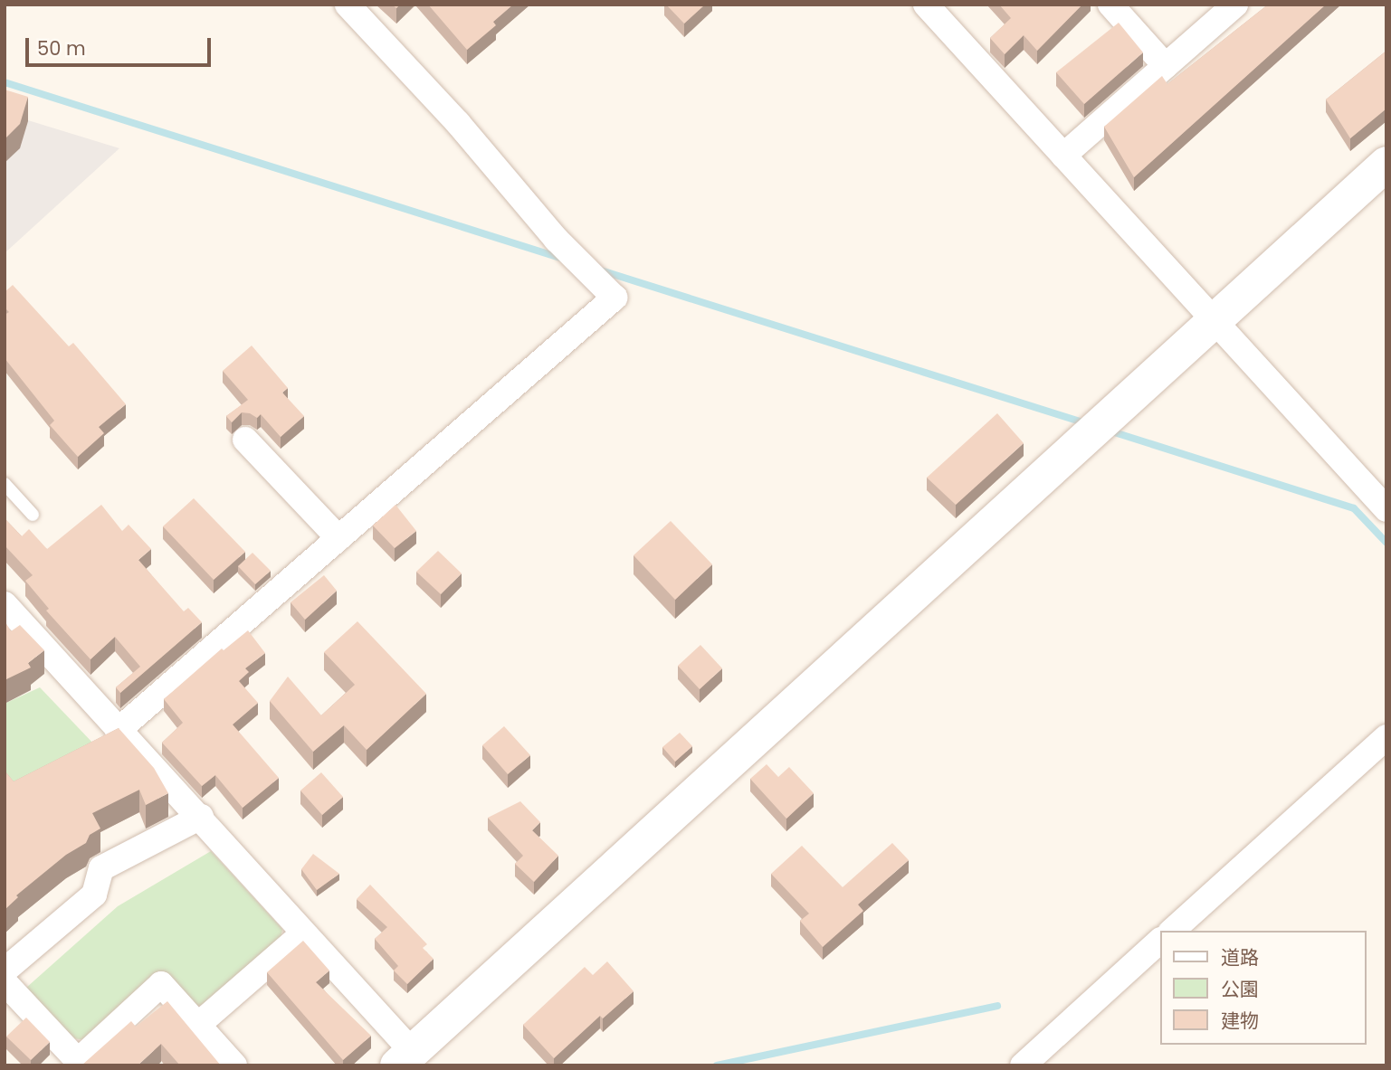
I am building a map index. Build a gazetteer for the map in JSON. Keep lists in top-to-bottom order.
{
  "legend": ["道路", "公園", "建物"],
  "scale_bar": "50 m"
}
